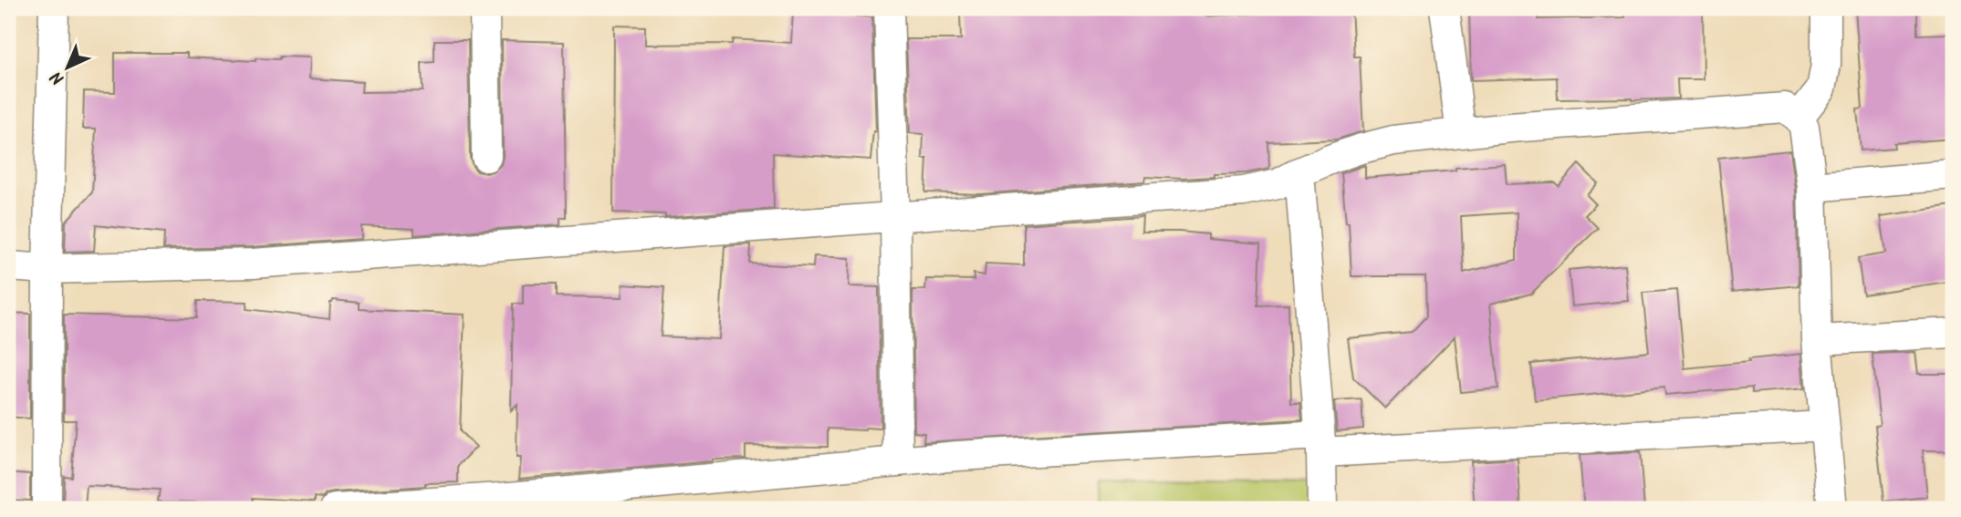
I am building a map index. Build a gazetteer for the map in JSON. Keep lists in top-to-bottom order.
{
  "north": "bottom left"
}
